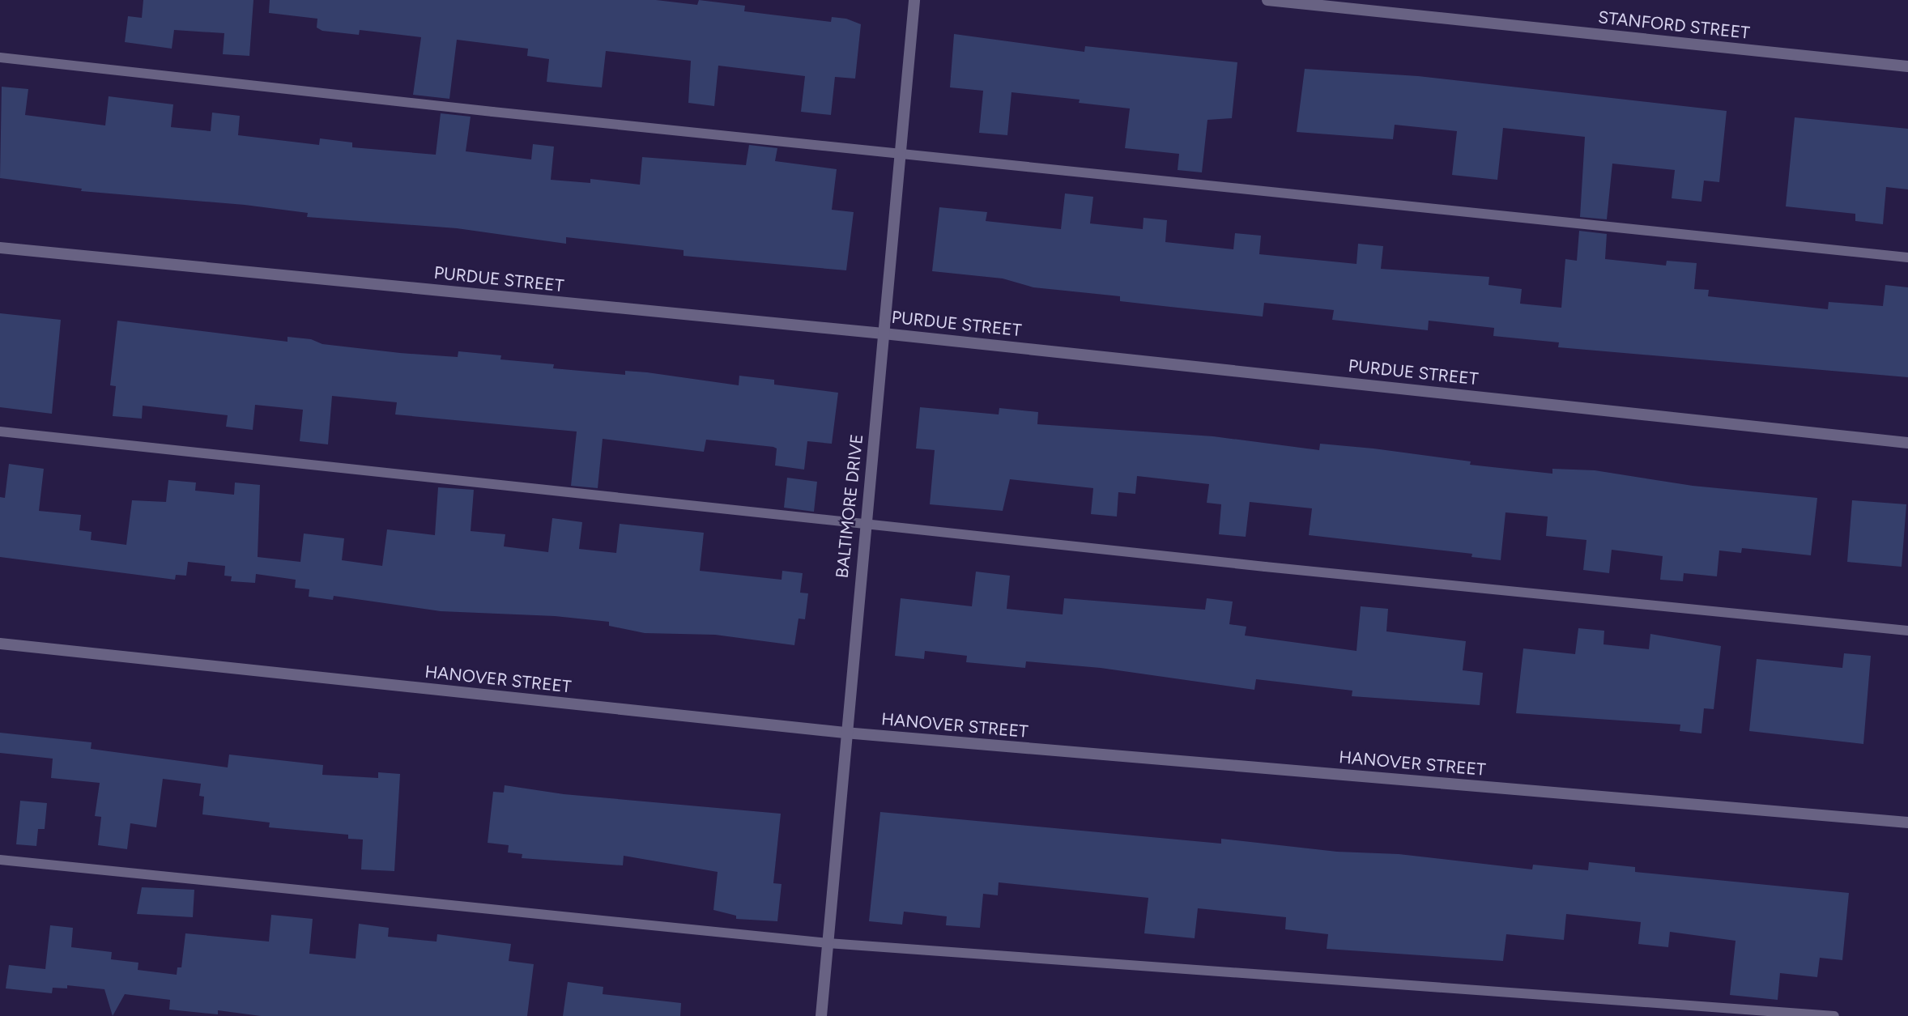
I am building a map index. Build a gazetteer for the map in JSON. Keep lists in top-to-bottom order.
{
  "streets": {
    "street": [
      "STANFORD STREET",
      "PURDUE STREET",
      "BALTIMORE DRIVE",
      "HANOVER STREET"
    ]
  },
  "crossings": [
    ["PURDUE STREET", "BALTIMORE DRIVE"],
    ["BALTIMORE DRIVE", "HANOVER STREET"]
  ]
}
